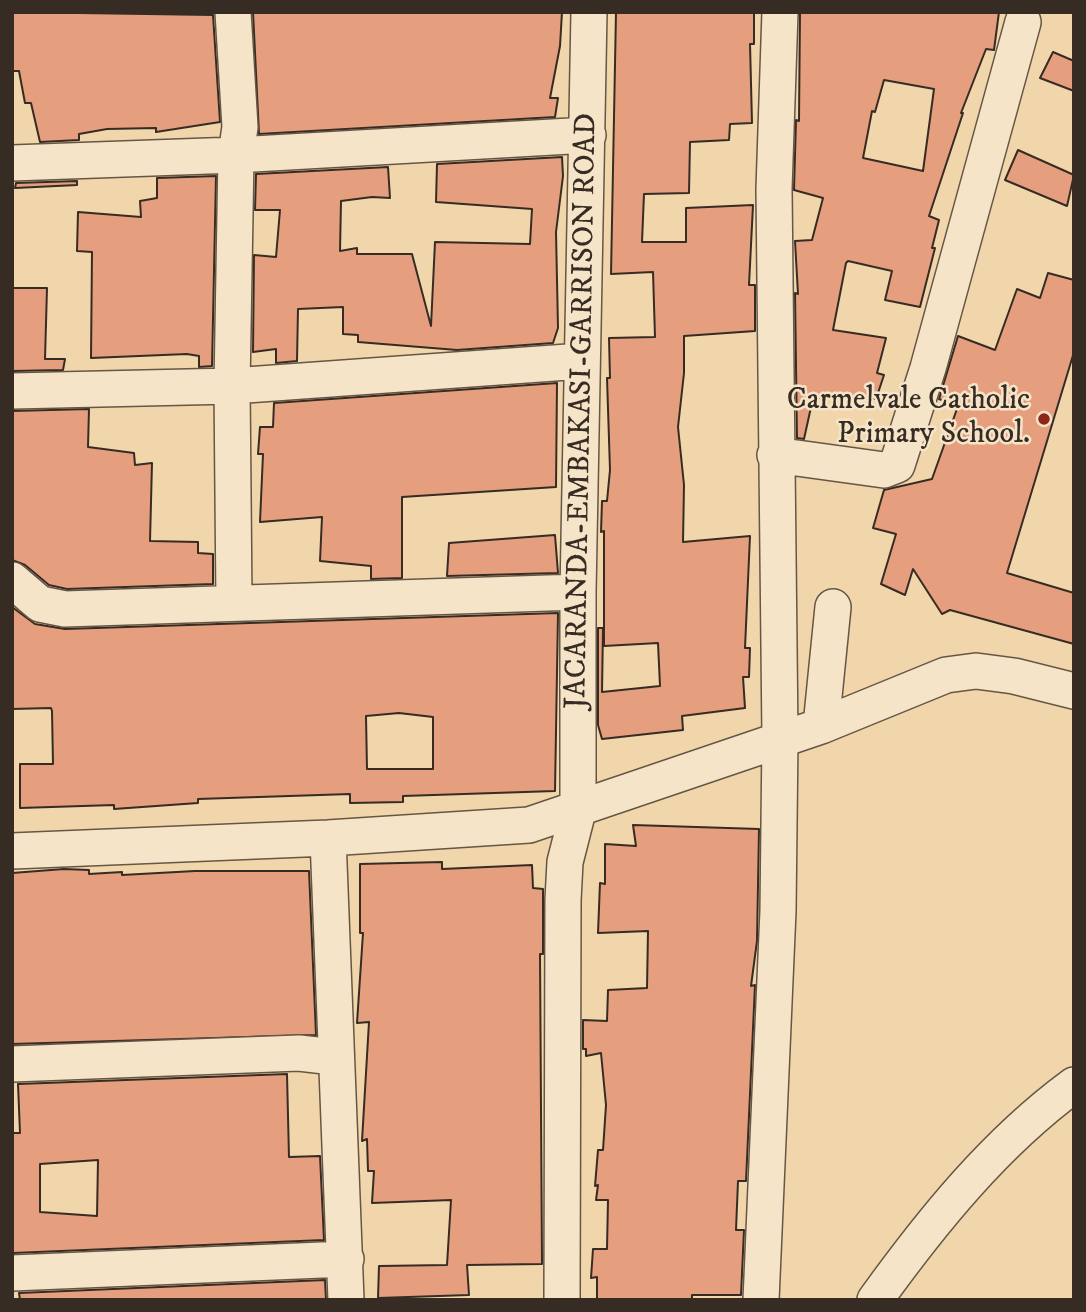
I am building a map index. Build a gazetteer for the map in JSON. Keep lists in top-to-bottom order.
{
  "streets": {
    "street": ["JACARANDA-EMBAKASI-GARRISON ROAD"]
  },
  "places": ["Carmelvale Catholic Primary School."]
}
